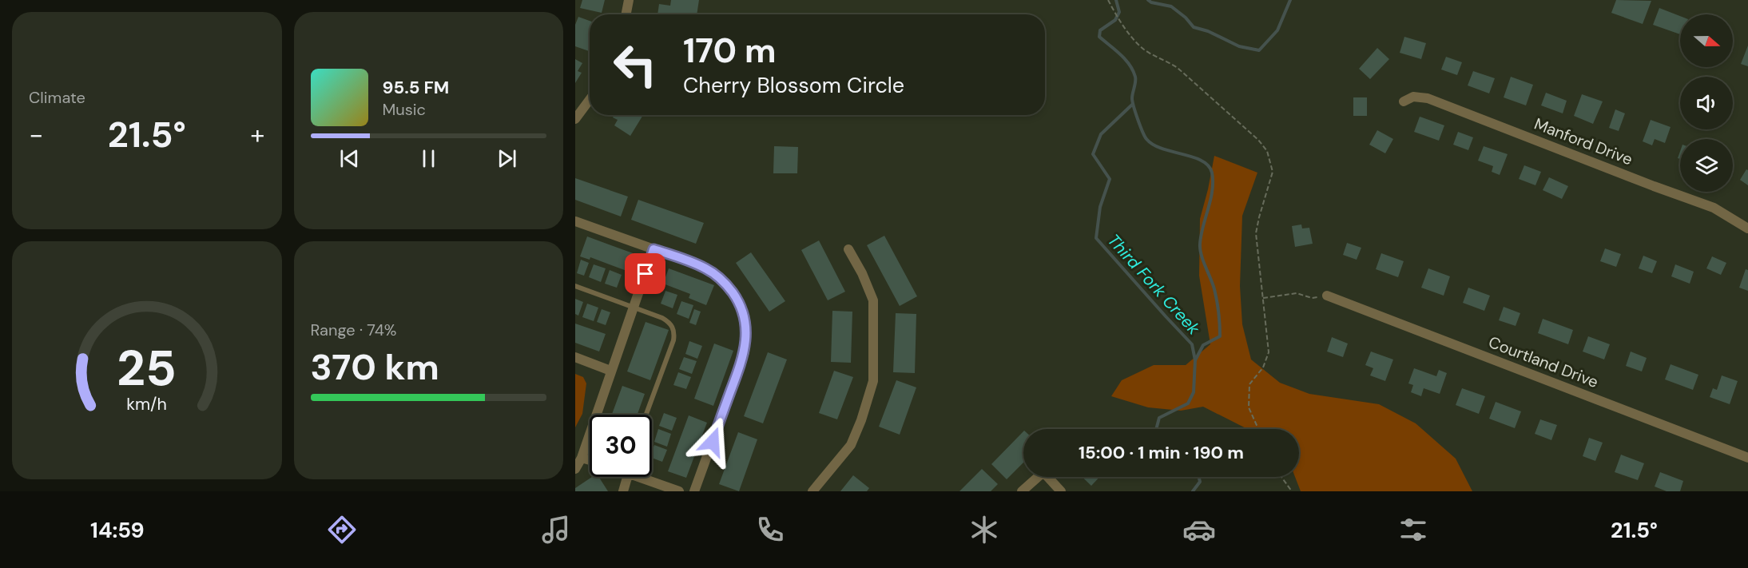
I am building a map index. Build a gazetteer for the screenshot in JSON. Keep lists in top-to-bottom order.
{
  "streets": {
    "street": ["Manford Drive", "Courtland Drive"]
  },
  "water": ["Third Fork Creek"],
  "north": "right",
  "page": {
    "tile": [
      "Climate",
      ["Range · 74%", "370 km"]
    ],
    "turn": ["170 m", "Cherry Blossom Circle"],
    "song": ["95.5 FM", "Music"],
    "heat": ["−", "21.5°", "+"],
    "limit": "30",
    "trip": "15:00 · 1 min · 190 m",
    "tabs": ["14:59", "21.5°"],
    "gauge": ["25", "km/h"]
  }
}
